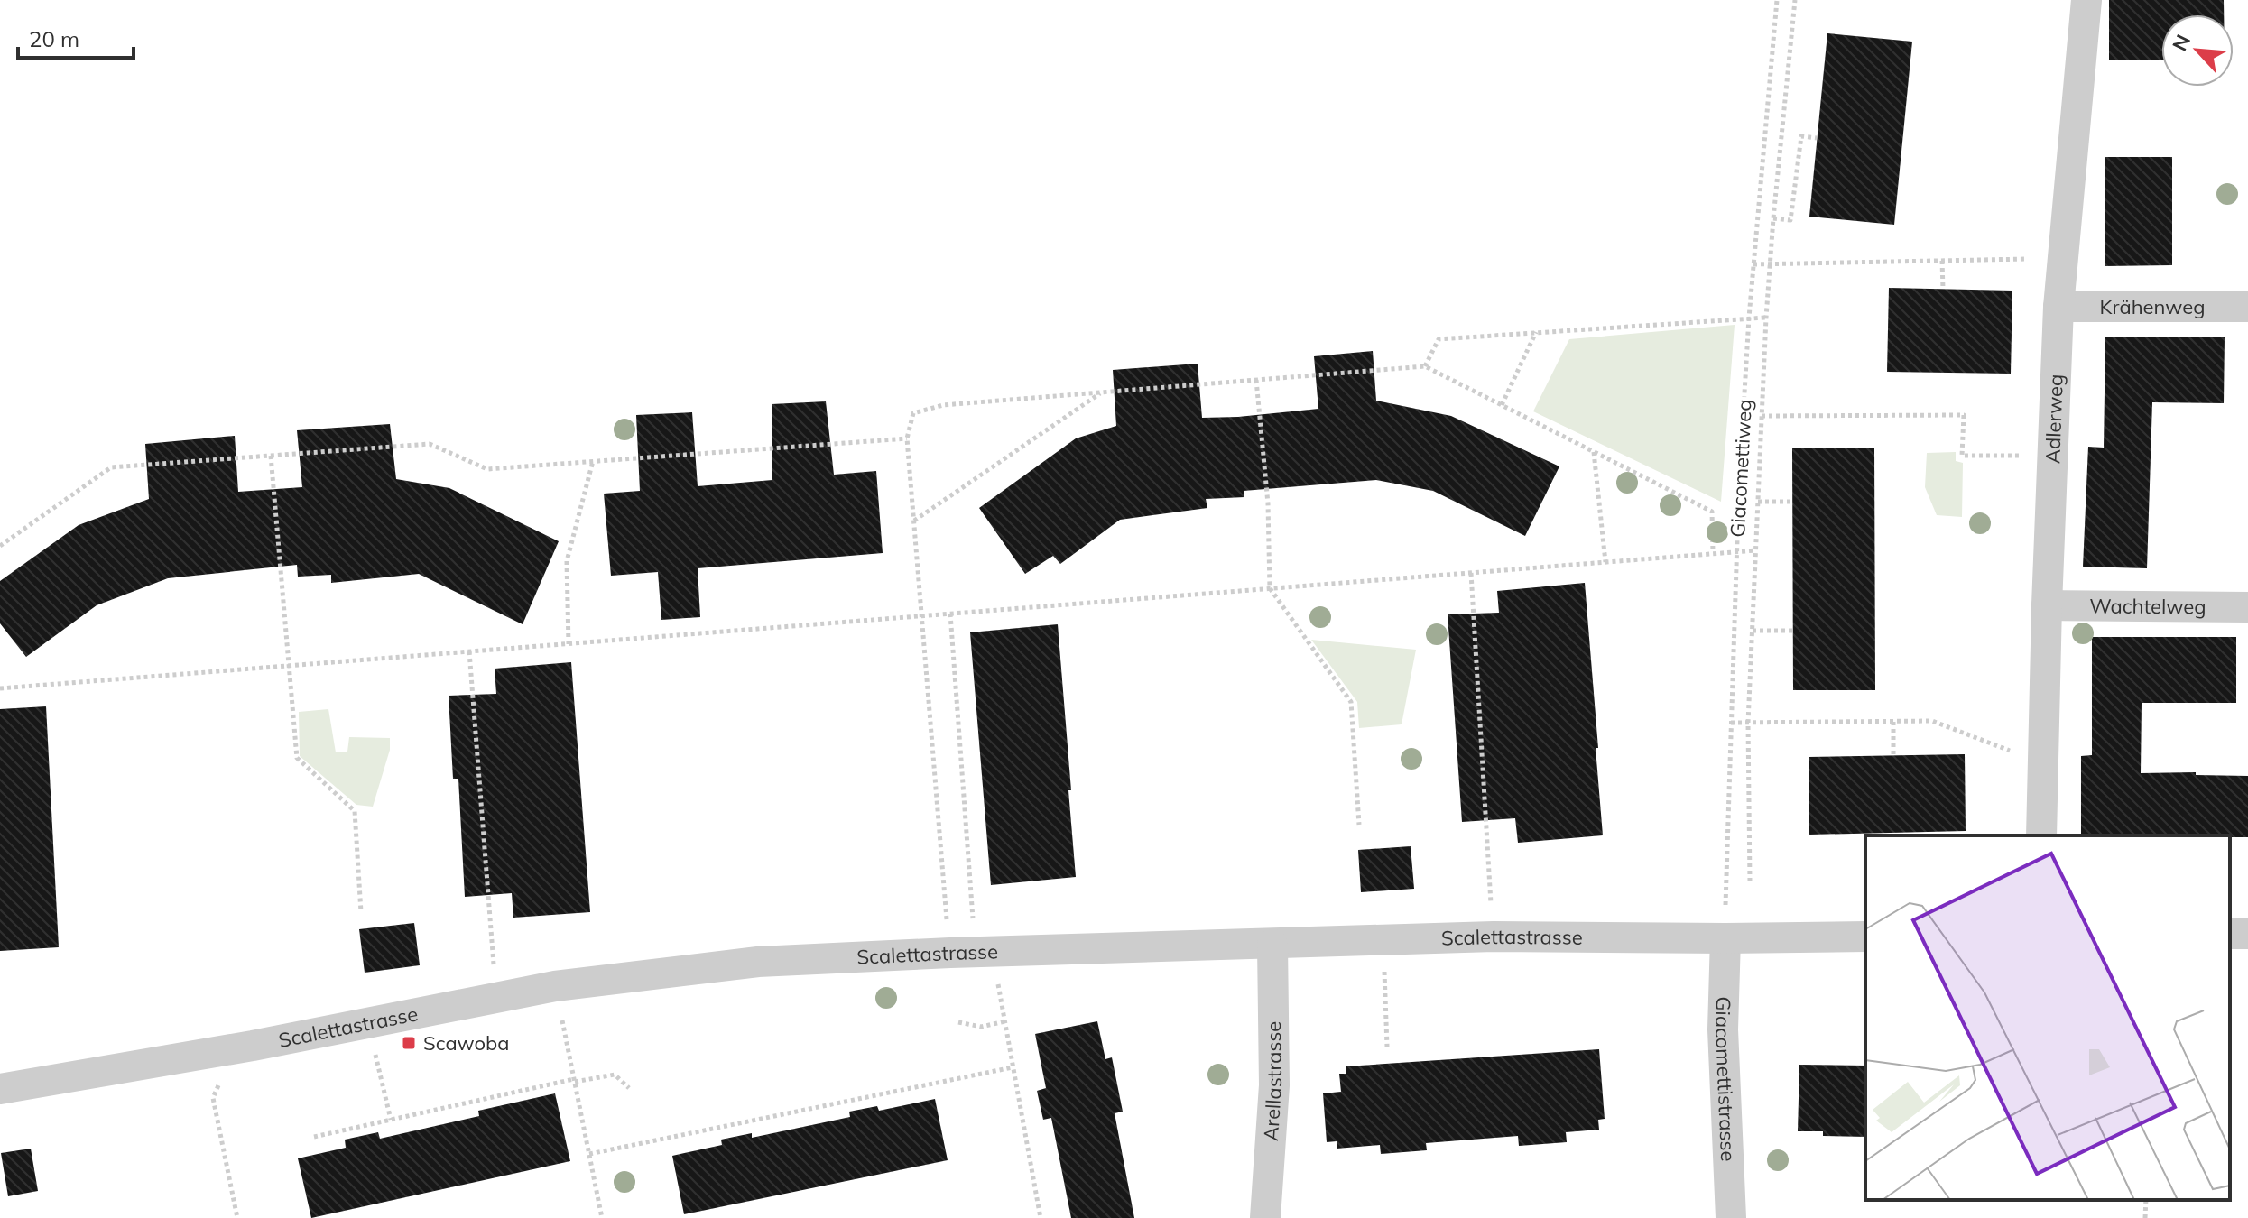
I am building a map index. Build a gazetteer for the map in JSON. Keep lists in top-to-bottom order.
{
  "streets": {
    "street": [
      "Krähenweg",
      "Adlerweg",
      "Wachtelweg",
      "Scalettastrasse",
      "Giacomettistrasse",
      "Arellastrasse"
    ],
    "path": ["Giacomettiweg"]
  },
  "crossings": [
    ["Krähenweg", "Adlerweg"],
    ["Adlerweg", "Wachtelweg"],
    ["Giacomettiweg", "Scalettastrasse"],
    ["Giacomettiweg", "Giacomettistrasse"],
    ["Scalettastrasse", "Giacomettistrasse"],
    ["Scalettastrasse", "Arellastrasse"]
  ],
  "places": {
    "transit": ["Scawoba"]
  },
  "scale_bar": "20 m",
  "north": "top left"
}
